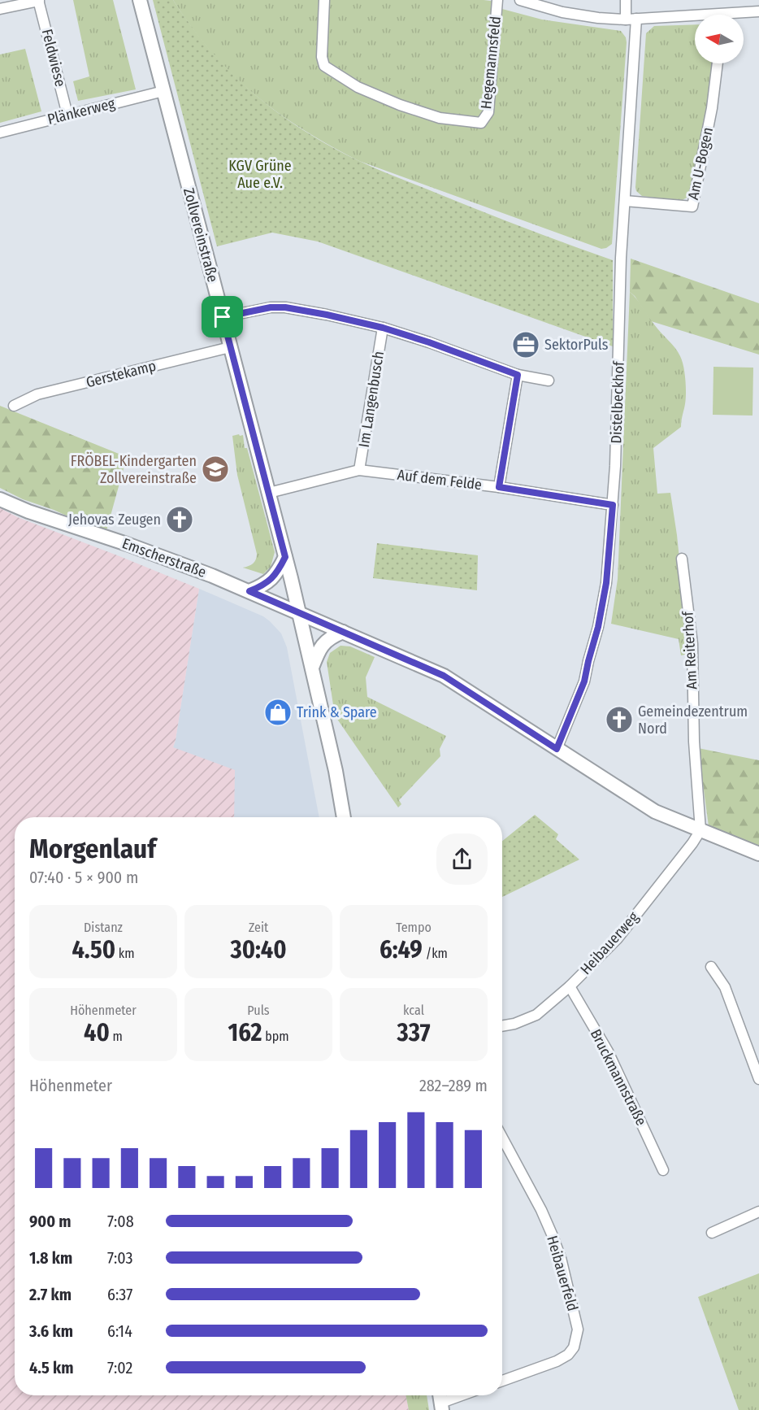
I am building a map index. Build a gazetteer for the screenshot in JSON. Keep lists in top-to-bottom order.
{
  "streets": {
    "main road": ["Zollvereinstraße", "Emscherstraße"],
    "street": [
      "Feldwiese",
      "Hegemannsfeld",
      "Plänkerweg",
      "Am U-Bogen",
      "Gerstekamp",
      "Im Langenbusch",
      "Distelbeckhof",
      "Auf dem Felde",
      "Am Reiterhof",
      "Heibauerweg",
      "Bruckmannstraße",
      "Heibauerfeld"
    ]
  },
  "crossings": [
    ["Feldwiese", "Plänkerweg"],
    ["Plänkerweg", "Zollvereinstraße"],
    ["Am U-Bogen", "Distelbeckhof"],
    ["Zollvereinstraße", "Gerstekamp"],
    ["Zollvereinstraße", "Auf dem Felde"],
    ["Zollvereinstraße", "Emscherstraße"],
    ["Im Langenbusch", "Auf dem Felde"],
    ["Distelbeckhof", "Auf dem Felde"],
    ["Distelbeckhof", "Emscherstraße"],
    ["Emscherstraße", "Am Reiterhof"],
    ["Emscherstraße", "Heibauerweg"],
    ["Am Reiterhof", "Heibauerweg"],
    ["Heibauerweg", "Bruckmannstraße"]
  ],
  "parks": ["KGV Grüne Aue e.V."],
  "places": {
    "office": ["SektorPuls"],
    "school or university": ["FRÖBEL-Kindergarten Zollvereinstraße"],
    "church": ["Jehovas Zeugen", "Gemeindezentrum Nord"],
    "shop": ["Trink & Spare"]
  },
  "north": "left",
  "page": {
    "heading": ["Morgenlauf", "07:40 · 5 × 900 m"],
    "stats": [
      ["Distanz", "4.50 km"],
      ["Zeit", "30:40"],
      ["Tempo", "6:49 /km"],
      ["Höhenmeter", "40 m"],
      ["Puls", "162 bpm"],
      ["kcal", "337"]
    ],
    "chart": ["Höhenmeter", "282–289 m"],
    "list": [
      {
        "name": "900 m",
        "note": "7:08"
      },
      {
        "name": "1.8 km",
        "note": "7:03"
      },
      {
        "name": "2.7 km",
        "note": "6:37"
      },
      {
        "name": "3.6 km",
        "note": "6:14"
      },
      {
        "name": "4.5 km",
        "note": "7:02"
      }
    ]
  }
}
